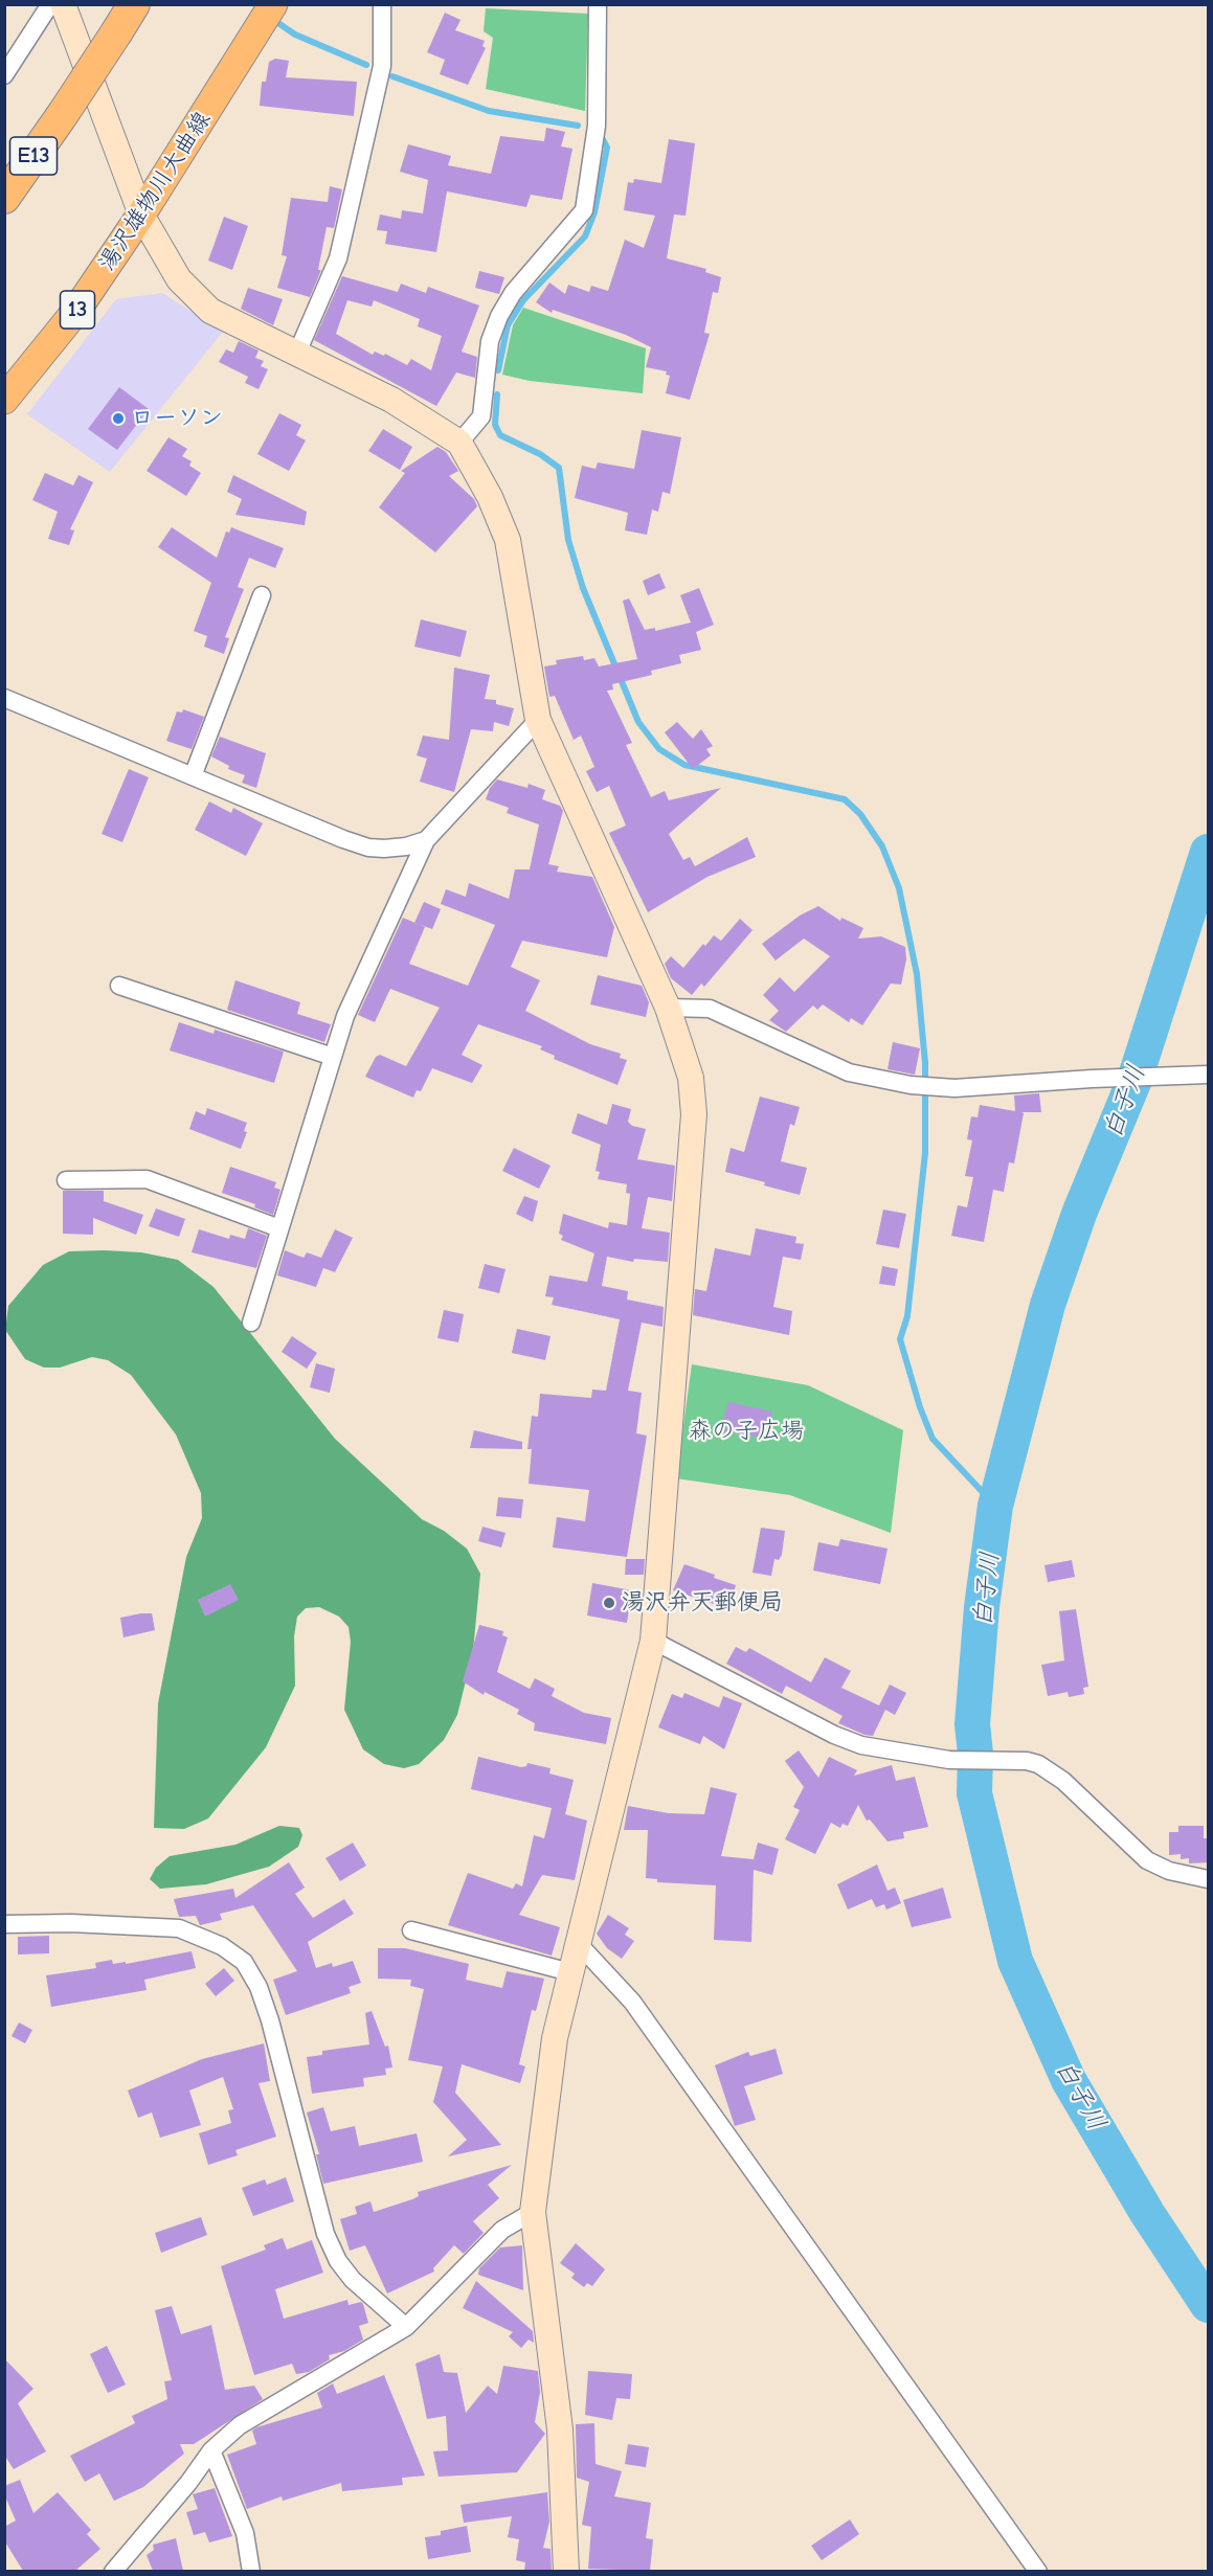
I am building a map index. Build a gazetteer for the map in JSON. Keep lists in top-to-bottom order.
{
  "streets": {
    "highway": ["E13"],
    "main road": ["湯沢雄物川大曲線", "13"]
  },
  "water": ["白子川"],
  "parks": ["森の子広場"],
  "places": ["ローソン", "湯沢弁天郵便局"]
}
